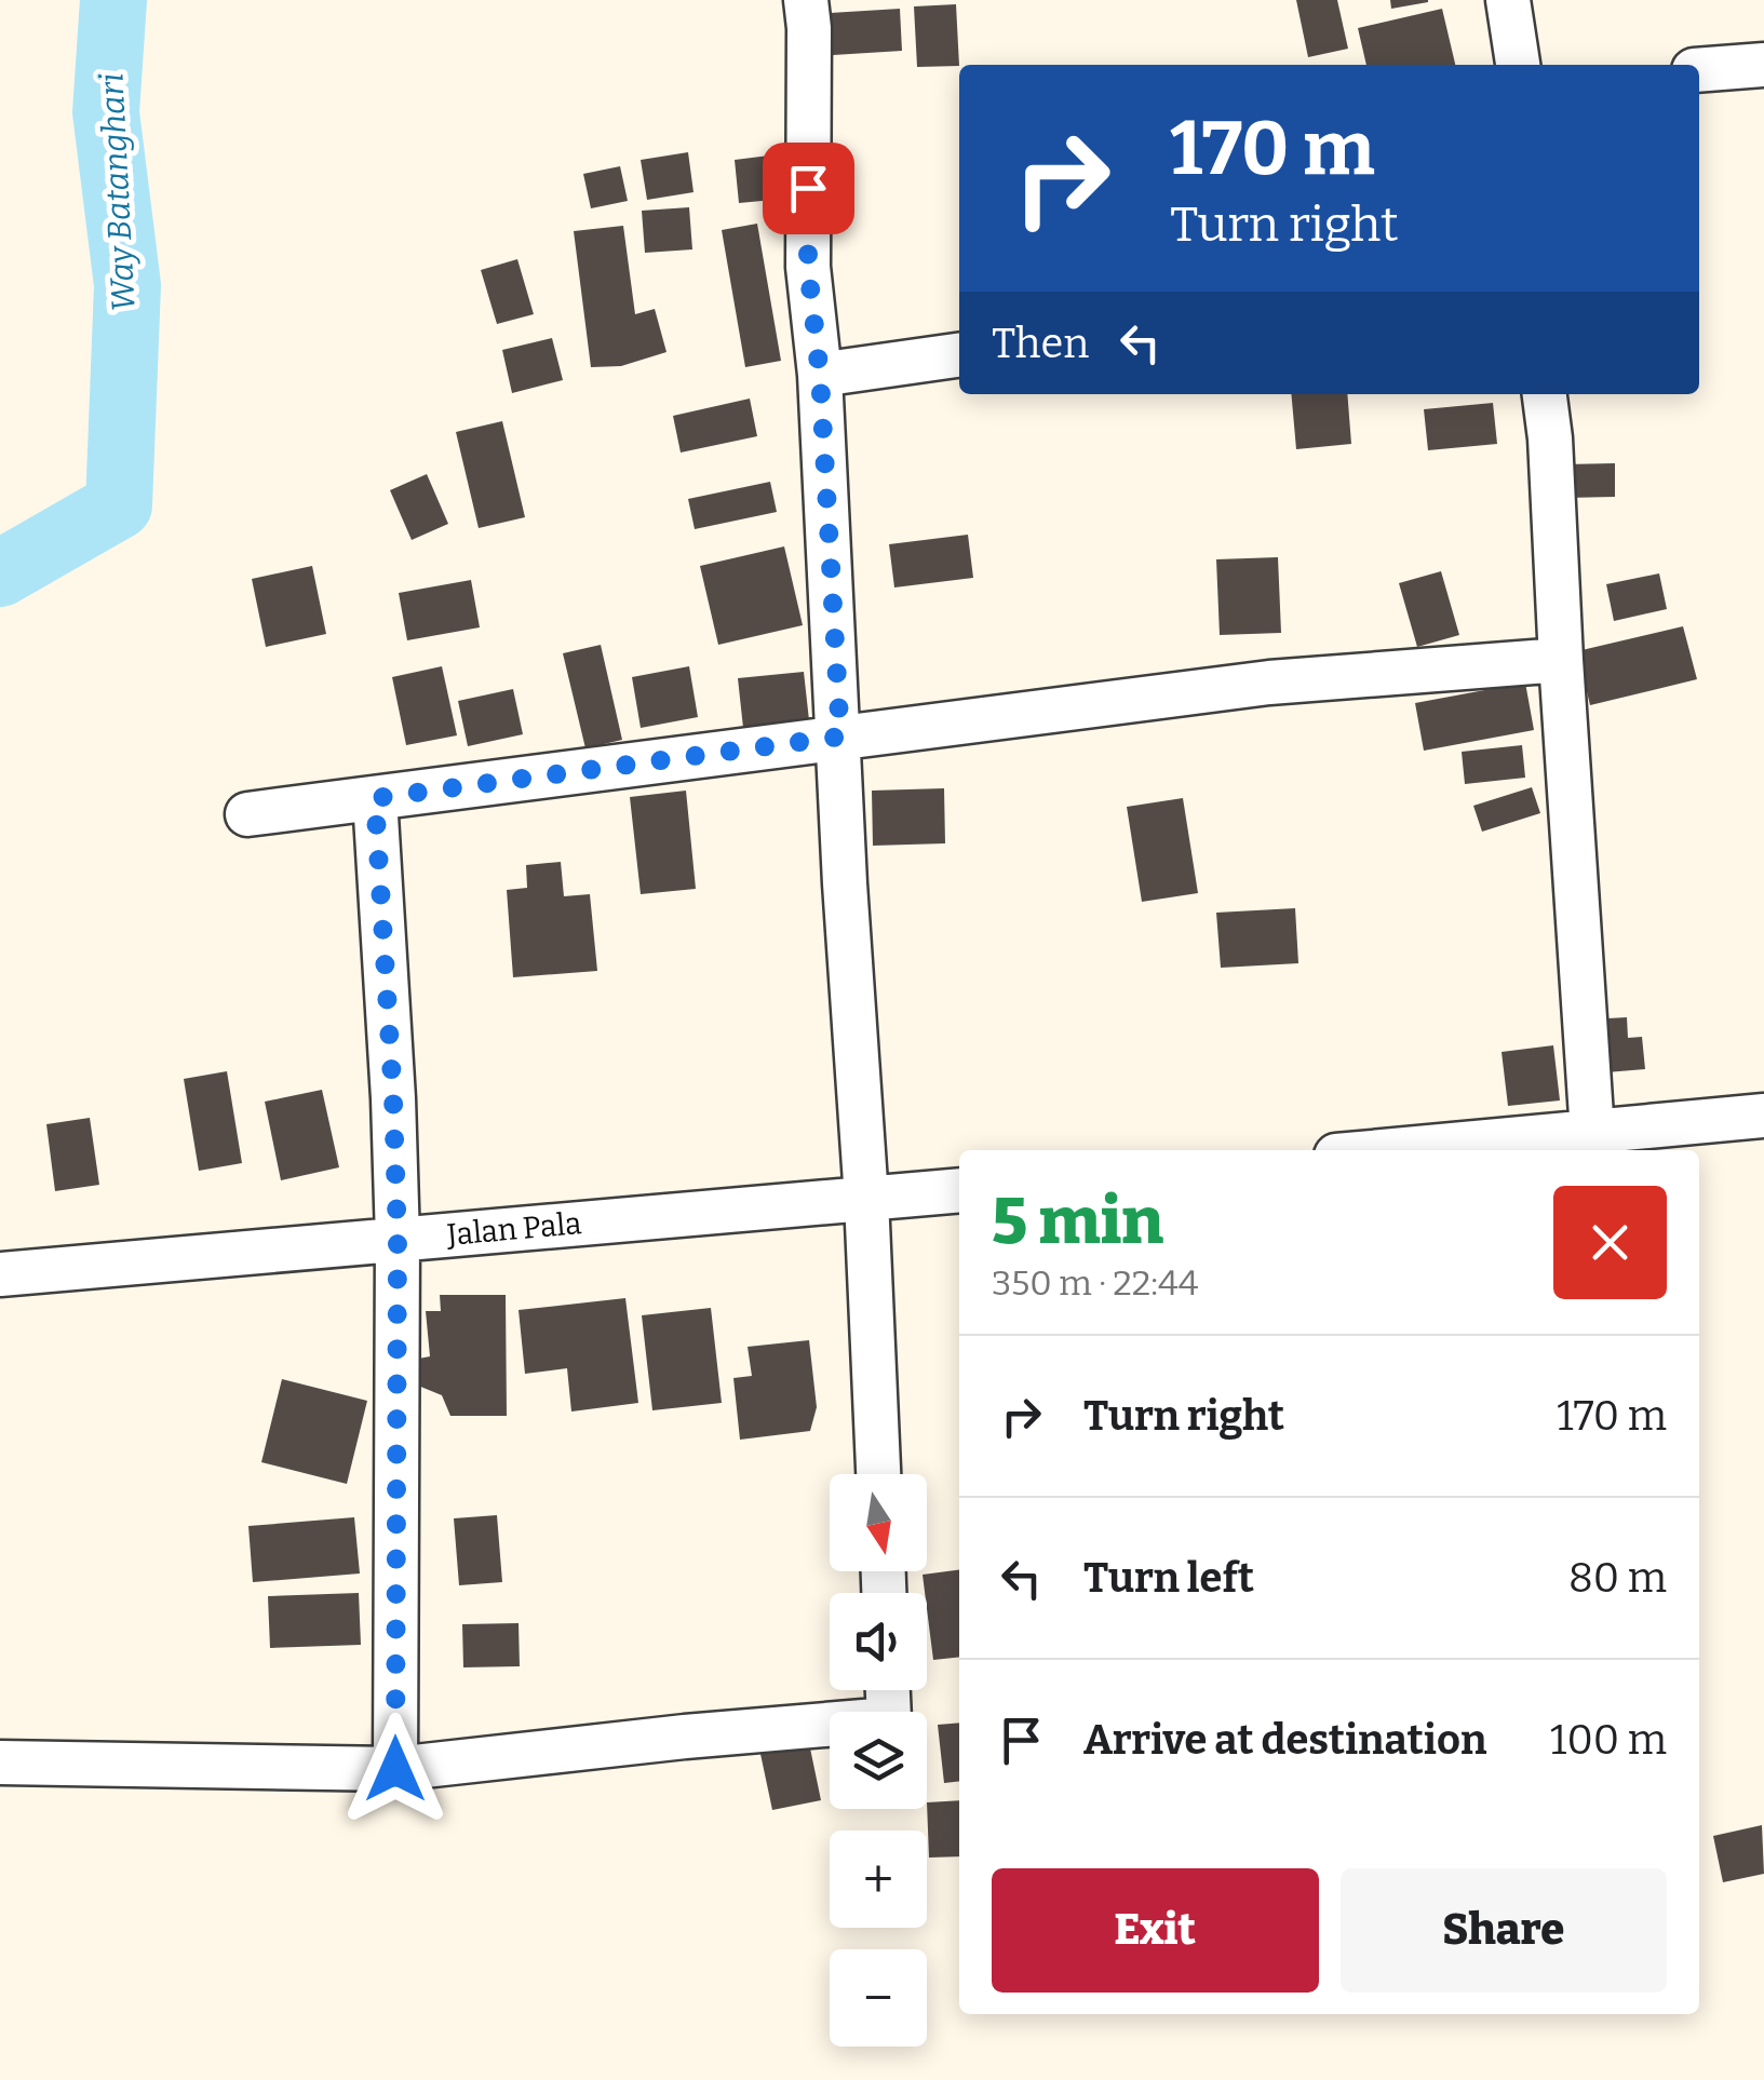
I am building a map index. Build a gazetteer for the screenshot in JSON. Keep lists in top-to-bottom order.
{
  "streets": {
    "street": ["Jalan Pala"]
  },
  "water": ["Way Batanghari"],
  "north": "bottom",
  "page": {
    "turn": ["170 m", "Turn right"],
    "then": "Then",
    "heading": ["5 min", "350 m · 22:44"],
    "list": [
      {
        "name": "Turn right",
        "value": "170 m"
      },
      {
        "name": "Turn left",
        "value": "80 m"
      },
      {
        "name": "Arrive at destination",
        "value": "100 m"
      }
    ],
    "map_buttons": ["+", "−"],
    "buttons": ["Exit", "Share"]
  }
}
